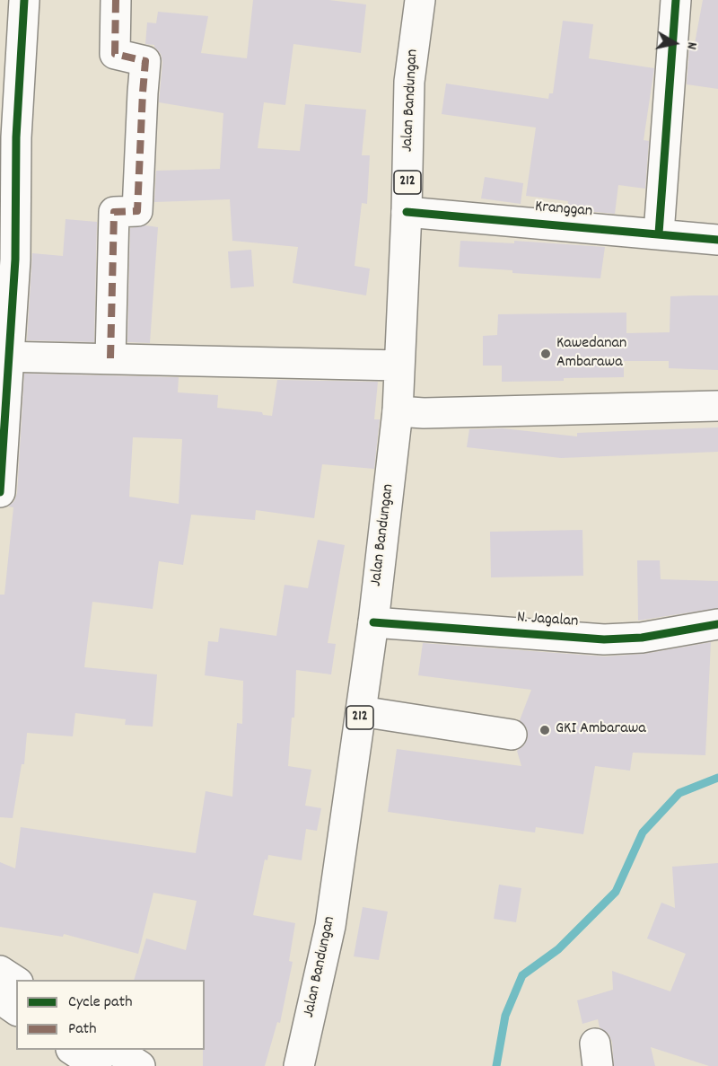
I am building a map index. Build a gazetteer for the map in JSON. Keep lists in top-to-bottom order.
{
  "streets": {
    "street": [
      "Jalan Bandungan",
      "212",
      "Kranggan",
      "N. Jagalan"
    ]
  },
  "crossings": [
    ["Jalan Bandungan", "Kranggan"],
    ["Jalan Bandungan", "N. Jagalan"]
  ],
  "places": ["Kawedanan Ambarawa", "GKI Ambarawa"],
  "legend": ["Cycle path", "Path"],
  "north": "right"
}
